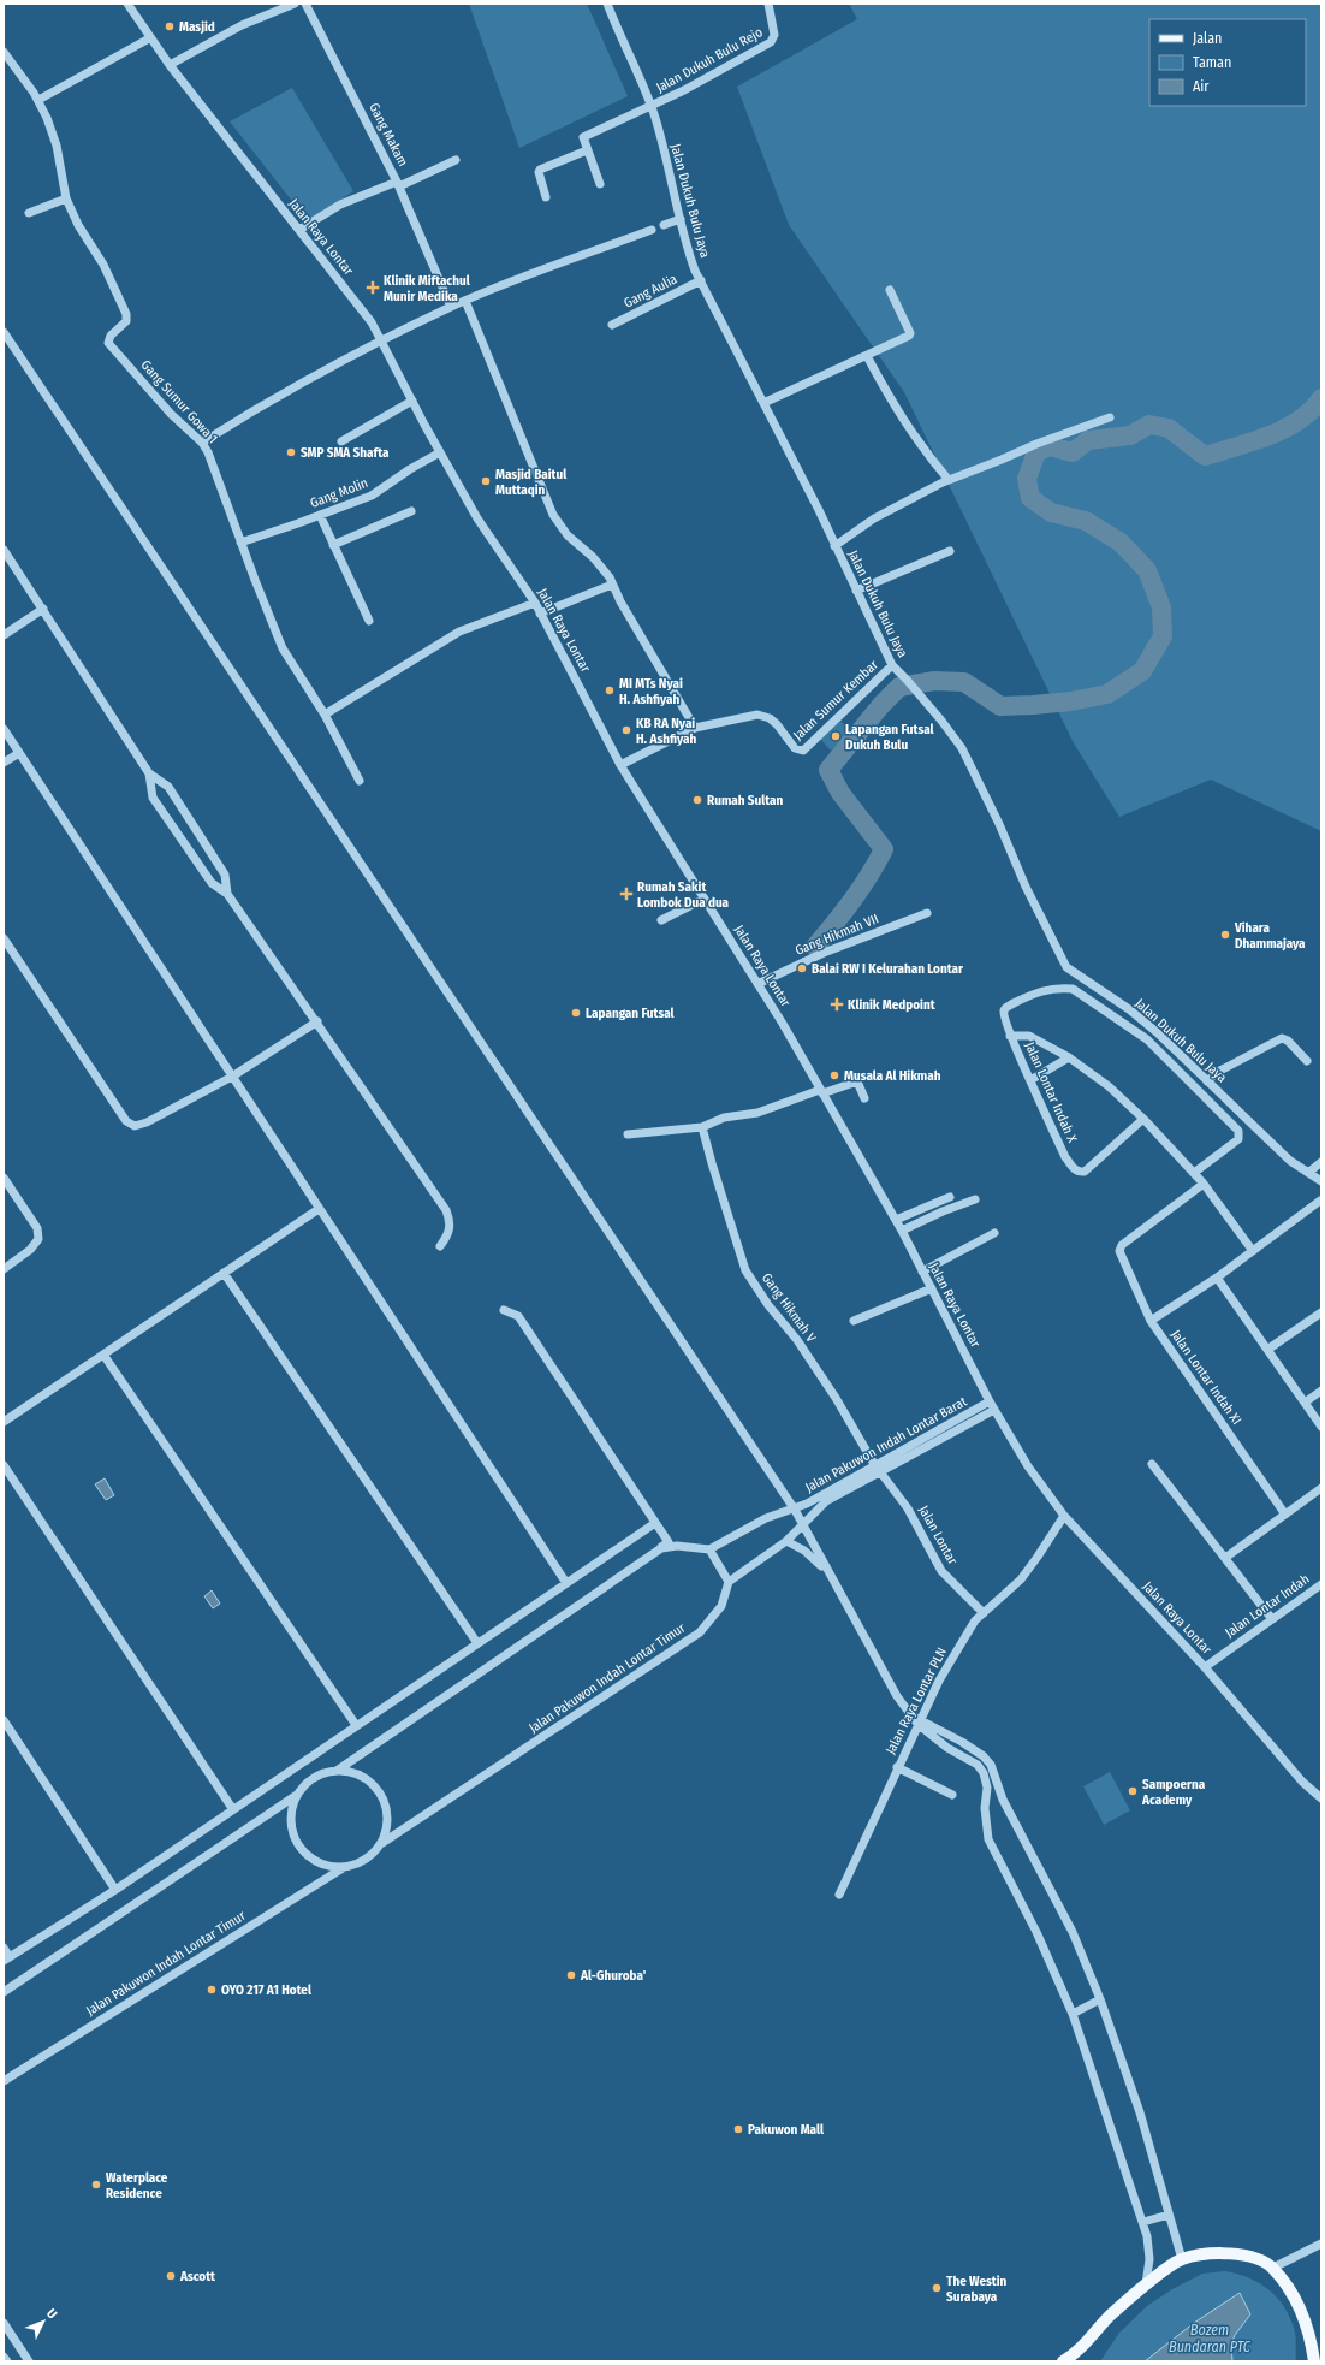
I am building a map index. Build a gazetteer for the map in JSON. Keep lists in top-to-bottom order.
{
  "streets": {
    "street": [
      "Jalan Dukuh Bulu Rejo",
      "Gang Makam",
      "Jalan Dukuh Bulu Jaya",
      "Jalan Raya Lontar",
      "Gang Aulia",
      "Gang Sumur Gowa 1",
      "Gang Molin",
      "Jalan Sumur Kembar",
      "Gang Hikmah VII",
      "Jalan Lontar Indah X",
      "Gang Hikmah V",
      "Jalan Lontar Indah XI",
      "Jalan Pakuwon Indah Lontar Barat",
      "Jalan Lontar",
      "Jalan Lontar Indah",
      "Jalan Pakuwon Indah Lontar Timur",
      "Jalan Raya Lontar PLN"
    ]
  },
  "crossings": [
    ["Jalan Dukuh Bulu Rejo", "Jalan Dukuh Bulu Jaya"],
    ["Gang Makam", "Jalan Raya Lontar"],
    ["Jalan Dukuh Bulu Jaya", "Gang Aulia"],
    ["Jalan Dukuh Bulu Jaya", "Jalan Sumur Kembar"],
    ["Jalan Raya Lontar", "Gang Molin"],
    ["Jalan Raya Lontar", "Jalan Sumur Kembar"],
    ["Jalan Raya Lontar", "Gang Hikmah VII"],
    ["Jalan Raya Lontar", "Jalan Pakuwon Indah Lontar Barat"],
    ["Jalan Raya Lontar", "Jalan Lontar Indah"],
    ["Jalan Raya Lontar", "Jalan Raya Lontar PLN"],
    ["Gang Sumur Gowa 1", "Gang Molin"],
    ["Jalan Lontar Indah X", "Jalan Lontar Indah XI"],
    ["Gang Hikmah V", "Jalan Pakuwon Indah Lontar Barat"],
    ["Gang Hikmah V", "Jalan Lontar"],
    ["Jalan Pakuwon Indah Lontar Barat", "Jalan Lontar"],
    ["Jalan Lontar", "Jalan Raya Lontar PLN"]
  ],
  "water": ["Bozem Bundaran PTC"],
  "places": {
    "other": [
      "Masjid",
      "SMP SMA Shafta",
      "Masjid Baitul Muttaqin",
      "MI MTs Nyai H. Ashfiyah",
      "KB RA Nyai H. Ashfiyah",
      "Lapangan Futsal Dukuh Bulu",
      "Rumah Sultan",
      "Vihara Dhammajaya",
      "Balai RW I Kelurahan Lontar",
      "Lapangan Futsal",
      "Musala Al Hikmah",
      "Sampoerna Academy",
      "Al-Ghuroba'",
      "OYO 217 A1 Hotel",
      "Pakuwon Mall",
      "Waterplace Residence",
      "Ascott",
      "The Westin Surabaya"
    ],
    "health": ["Klinik Miftachul Munir Medika", "Rumah Sakit Lombok Dua dua", "Klinik Medpoint"]
  },
  "legend": ["Jalan", "Taman", "Air"],
  "north": "top right"
}
